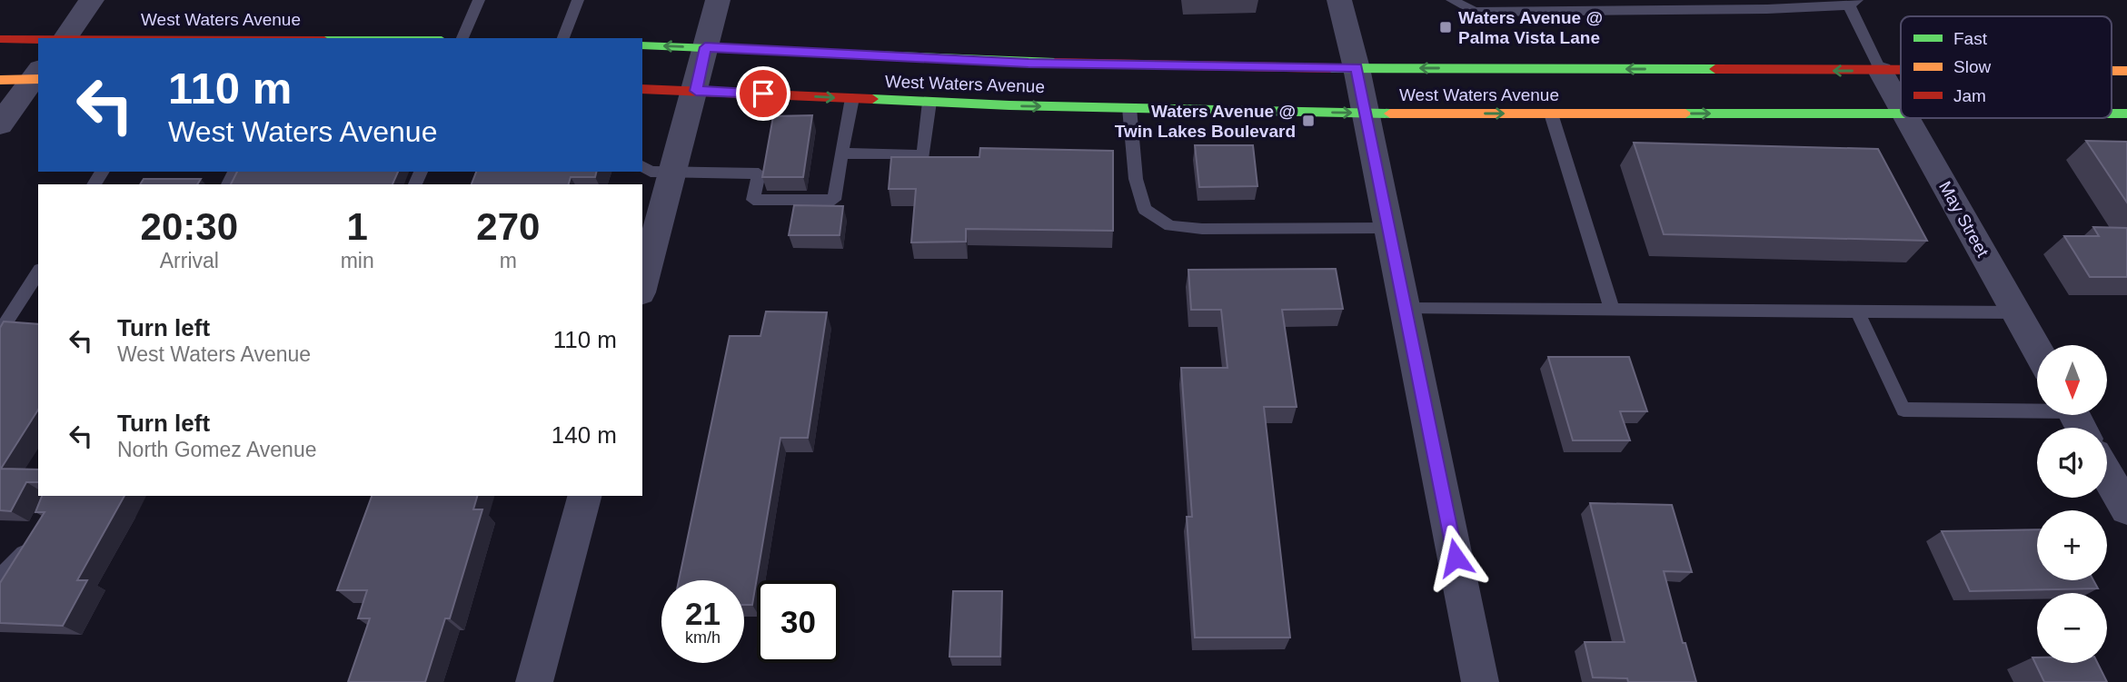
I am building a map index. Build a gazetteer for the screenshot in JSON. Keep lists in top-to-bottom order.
{
  "streets": {
    "main road": ["West Waters Avenue"],
    "street": ["May Street"]
  },
  "crossings": [
    ["West Waters Avenue", "May Street"]
  ],
  "places": {
    "transit": ["Waters Avenue @ Palma Vista Lane", "Waters Avenue @ Twin Lakes Boulevard"]
  },
  "legend": ["Fast", "Slow", "Jam"],
  "north": "bottom",
  "page": {
    "turn": ["110 m", "West Waters Avenue"],
    "eta": [
      "20:30",
      "Arrival",
      "1",
      "min",
      "270",
      "m"
    ],
    "list": [
      {
        "name": "Turn left",
        "note": "West Waters Avenue",
        "value": "110 m"
      },
      {
        "name": "Turn left",
        "note": "North Gomez Avenue",
        "value": "140 m"
      }
    ],
    "map_buttons": ["+", "−"],
    "speed": "21 km/h",
    "limit": "30"
  }
}
